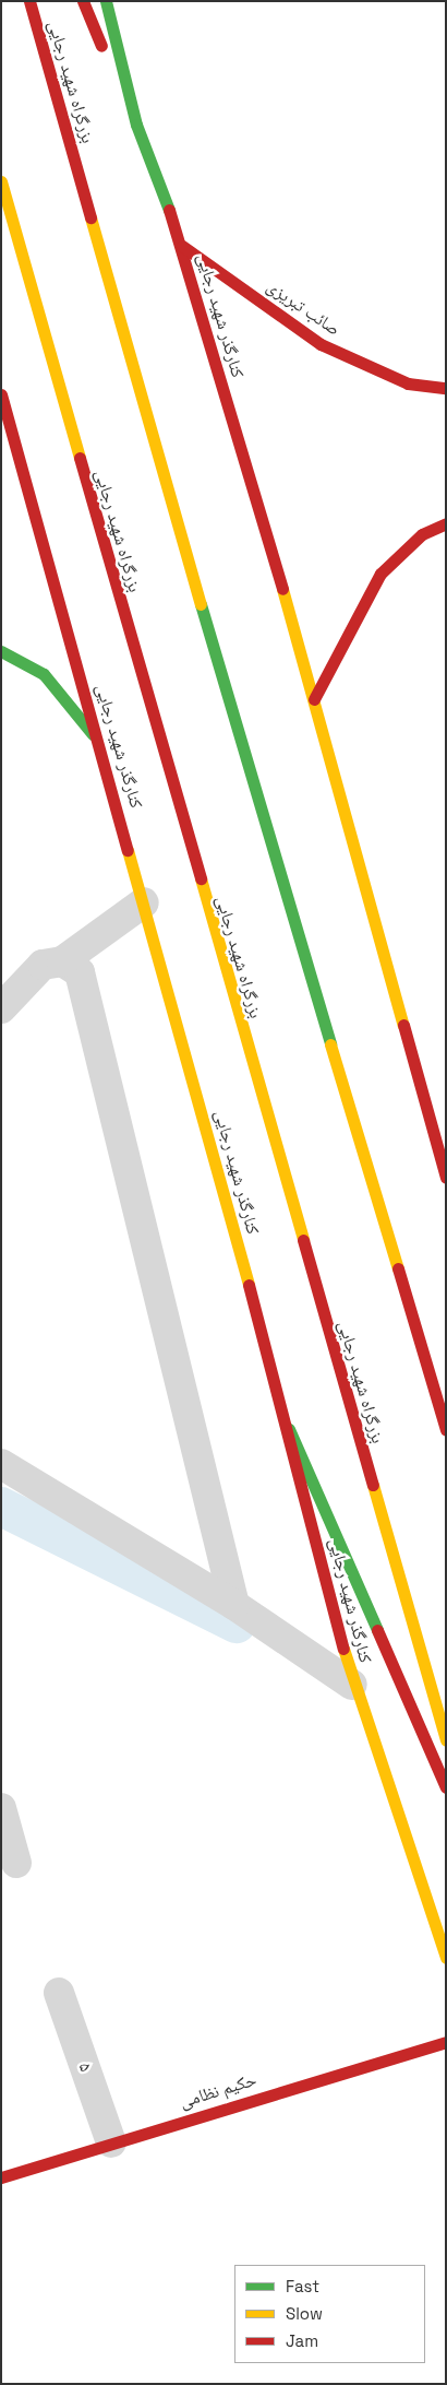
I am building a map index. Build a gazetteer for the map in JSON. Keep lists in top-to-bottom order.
{
  "streets": {
    "main road": [
      "بزرگراه شهید رجایی",
      "صائب تبریزی",
      "کنارگذر شهید رجایی",
      "حکیم نظامی"
    ],
    "street": ["۵"]
  },
  "crossings": [
    ["صائب تبریزی", "کنارگذر شهید رجایی"],
    ["۵", "حکیم نظامی"]
  ],
  "legend": ["Fast", "Slow", "Jam"]
}
